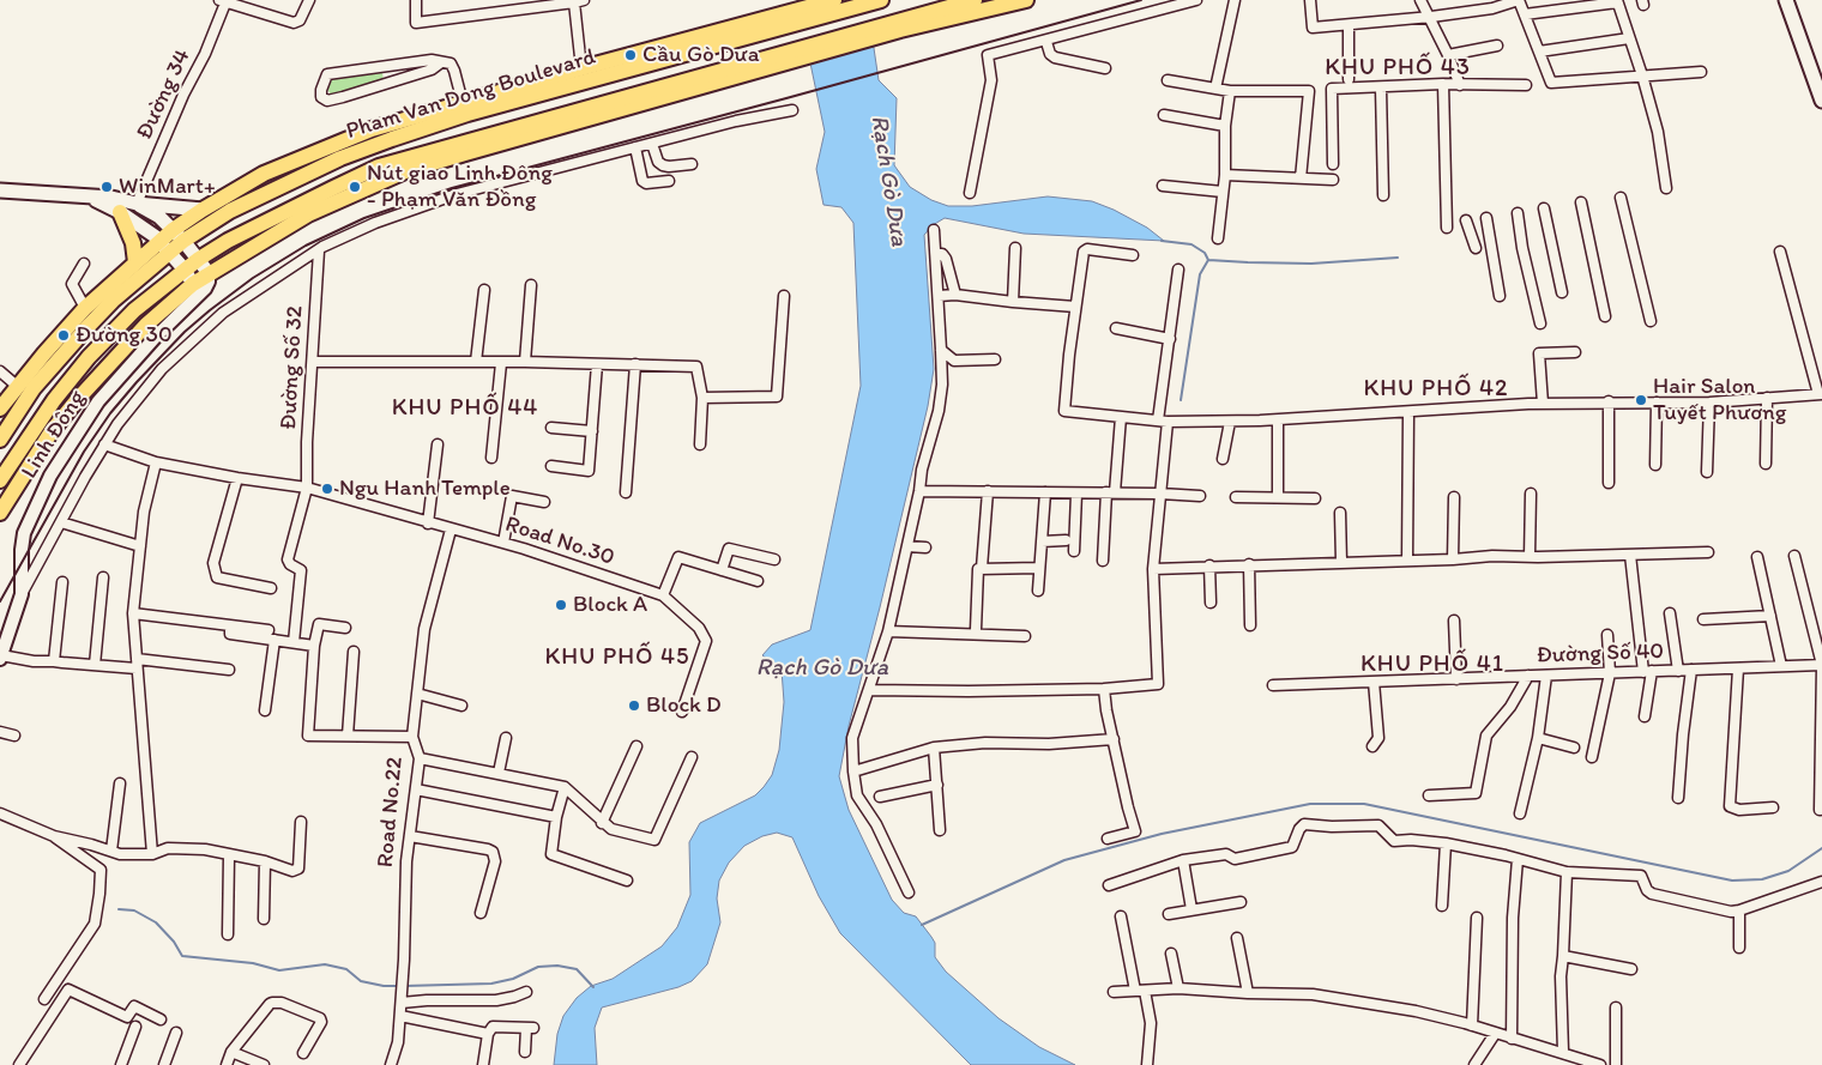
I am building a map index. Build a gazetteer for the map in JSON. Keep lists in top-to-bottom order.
{
  "streets": {
    "main road": ["Pham Van Dong Boulevard"],
    "street": [
      "Đường 34",
      "Đường Số 32",
      "Linh Đông",
      "Road No.30",
      "Đường Số 40",
      "Road No.22"
    ]
  },
  "crossings": [
    ["Đường Số 32", "Road No.30"],
    ["Road No.30", "Road No.22"]
  ],
  "districts": [
    "KHU PHỐ 43",
    "KHU PHỐ 42",
    "KHU PHỐ 44",
    "KHU PHỐ 45",
    "KHU PHỐ 41"
  ],
  "water": ["Rạch Gò Dưa"],
  "places": [
    "Cầu Gò Dưa",
    "WinMart+",
    "Nút giao Linh Đông - Phạm Văn Đồng",
    "Đường 30",
    "Hair Salon Tuyết Phương",
    "Ngu Hanh Temple",
    "Block A",
    "Block D"
  ]
}
